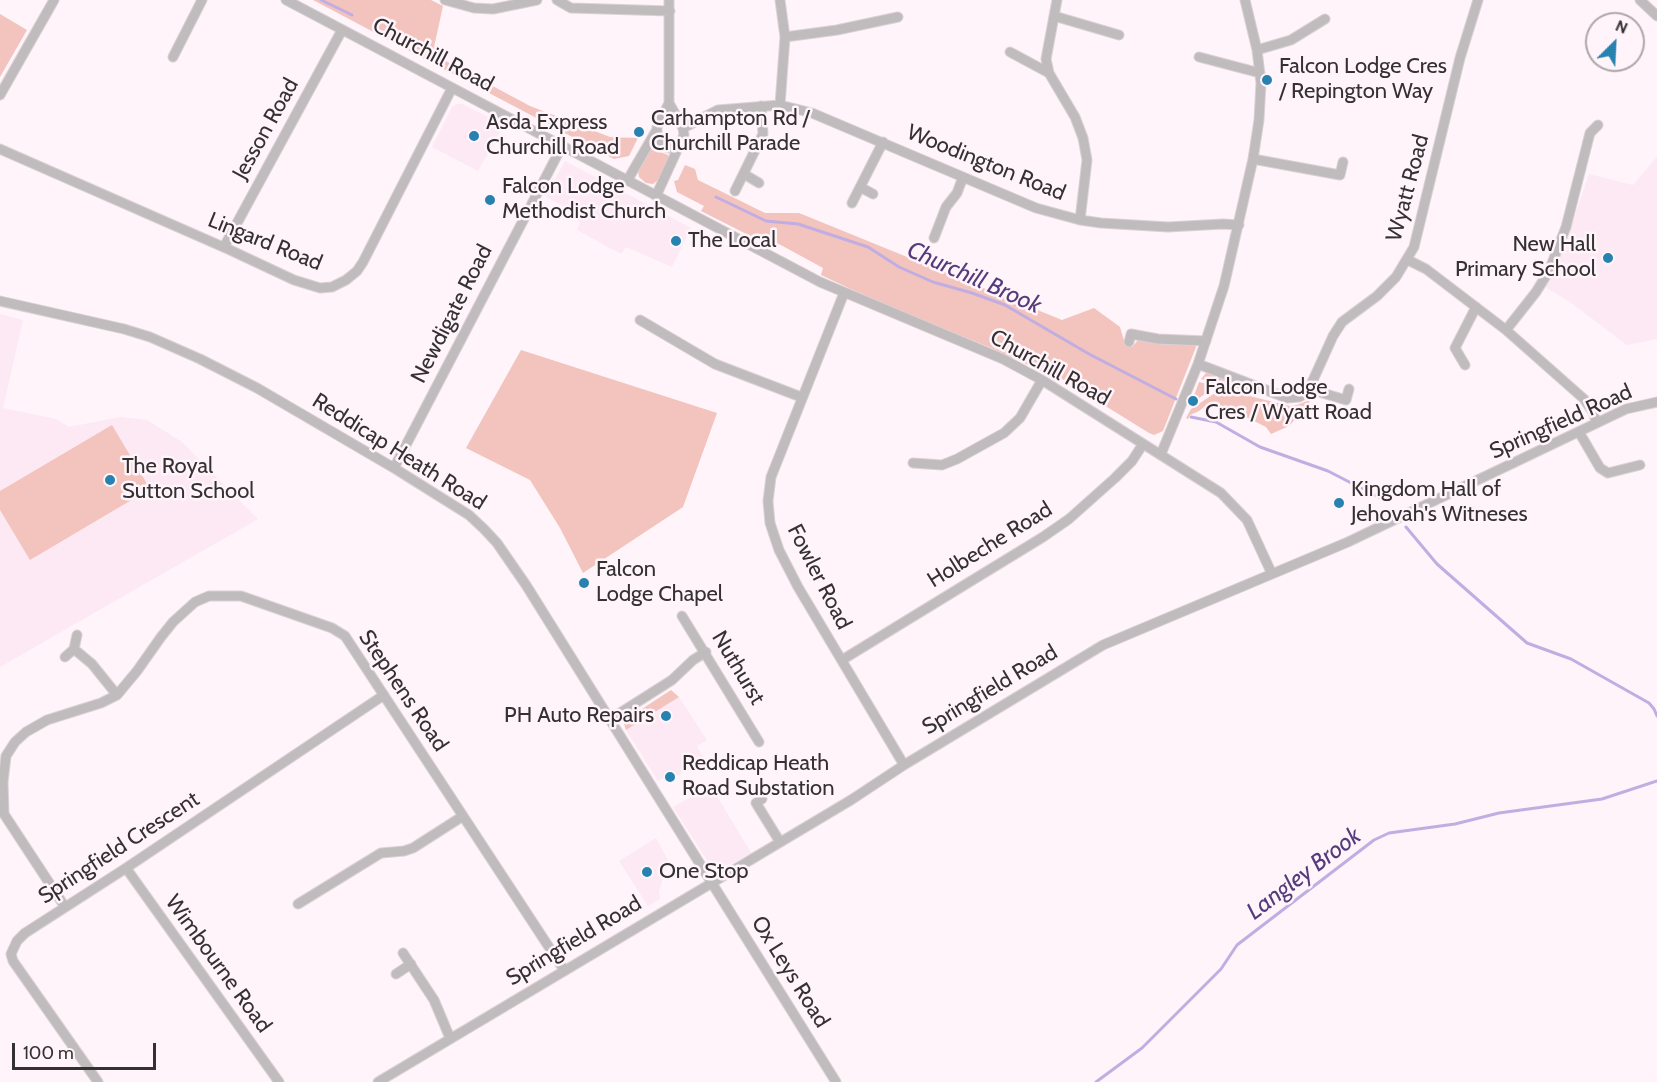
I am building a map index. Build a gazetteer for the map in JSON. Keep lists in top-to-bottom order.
{
  "streets": {
    "street": [
      "Churchill Road",
      "Jesson Road",
      "Woodington Road",
      "Wyatt Road",
      "Lingard Road",
      "Newdigate Road",
      "Springfield Road",
      "Reddicap Heath Road",
      "Holbeche Road",
      "Fowler Road",
      "Nuthurst",
      "Stephens Road",
      "Springfield Crescent",
      "Wimbourne Road",
      "Ox Leys Road"
    ]
  },
  "crossings": [
    ["Churchill Road", "Jesson Road"],
    ["Churchill Road", "Lingard Road"],
    ["Churchill Road", "Newdigate Road"],
    ["Churchill Road", "Springfield Road"],
    ["Churchill Road", "Holbeche Road"],
    ["Churchill Road", "Fowler Road"],
    ["Jesson Road", "Lingard Road"],
    ["Newdigate Road", "Reddicap Heath Road"],
    ["Springfield Road", "Reddicap Heath Road"],
    ["Springfield Road", "Fowler Road"],
    ["Springfield Road", "Stephens Road"],
    ["Springfield Road", "Ox Leys Road"],
    ["Reddicap Heath Road", "Ox Leys Road"],
    ["Holbeche Road", "Fowler Road"],
    ["Stephens Road", "Springfield Crescent"],
    ["Springfield Crescent", "Wimbourne Road"]
  ],
  "water": ["Churchill Brook", "Langley Brook"],
  "places": [
    "Falcon Lodge Cres / Repington Way",
    "Carhampton Rd / Churchill Parade",
    "Asda Express Churchill Road",
    "Falcon Lodge Methodist Church",
    "The Local",
    "New Hall Primary School",
    "Falcon Lodge Cres / Wyatt Road",
    "The Royal Sutton School",
    "Kingdom Hall of Jehovah's Witneses",
    "Falcon Lodge Chapel",
    "PH Auto Repairs",
    "Reddicap Heath Road Substation",
    "One Stop"
  ],
  "scale_bar": "100 m",
  "north": "top right"
}
